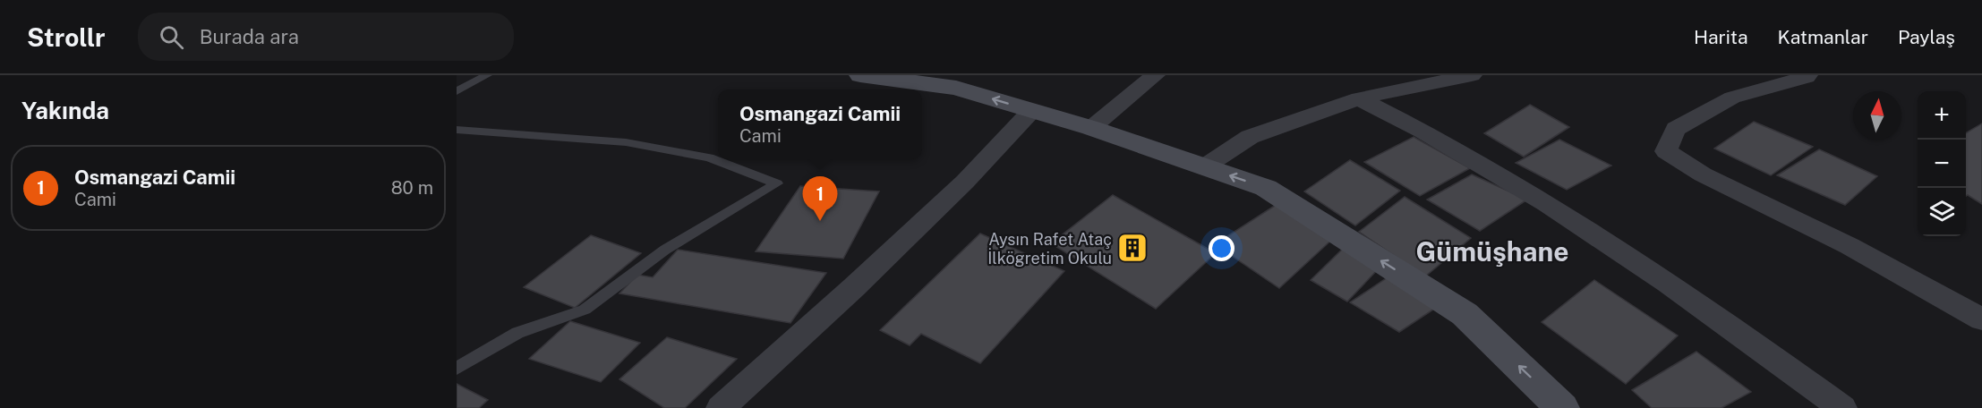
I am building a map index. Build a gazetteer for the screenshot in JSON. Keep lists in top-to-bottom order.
{
  "districts": ["Gümüşhane"],
  "places": {
    "building": ["Aysın Rafet Ataç İlkögretim Okulu"]
  },
  "north": "top",
  "page": {
    "header": "Strollr",
    "search": "Burada ara",
    "nav": ["Harita", "Katmanlar", "Paylaş"],
    "heading": "Yakında",
    "popup": ["Osmangazi Camii", "Cami"],
    "map_buttons": ["+", "−"],
    "list": [
      {
        "mark": "1",
        "name": "Osmangazi Camii",
        "note": "Cami",
        "value": "80 m"
      }
    ],
    "pins": "1"
  }
}
